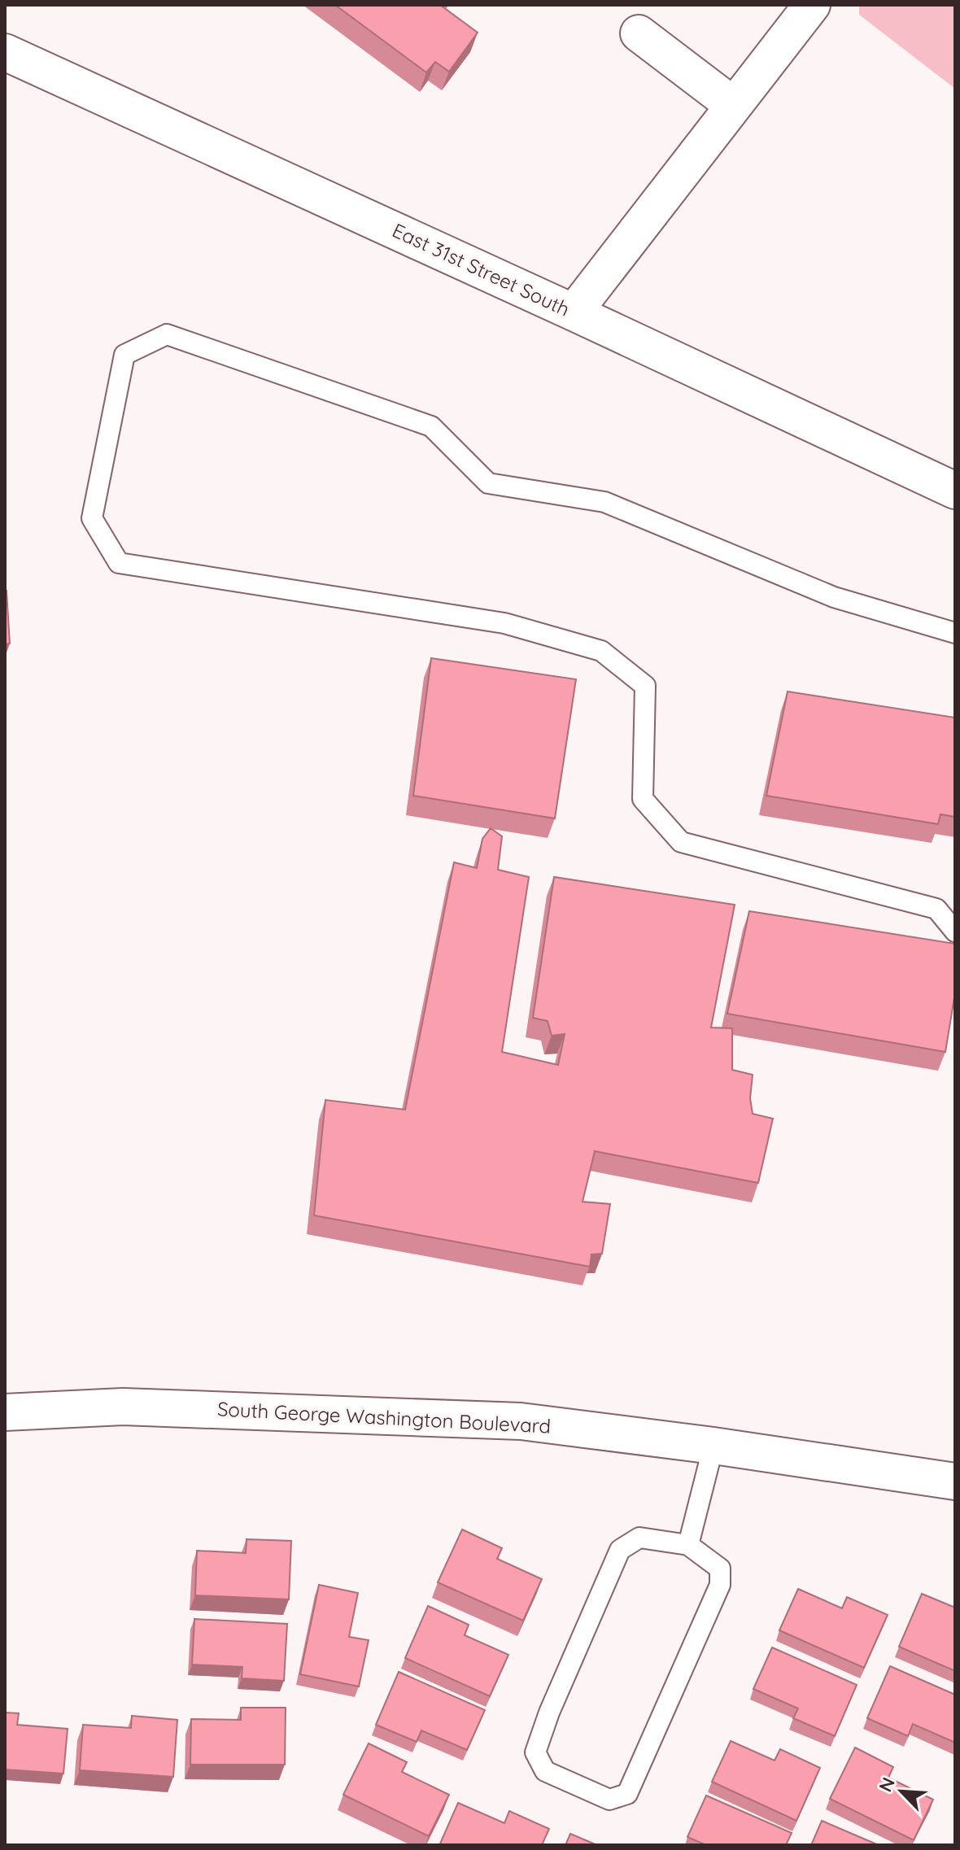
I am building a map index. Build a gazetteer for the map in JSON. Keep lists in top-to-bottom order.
{
  "streets": {
    "street": ["East 31st Street South", "South George Washington Boulevard"]
  },
  "north": "top left"
}
